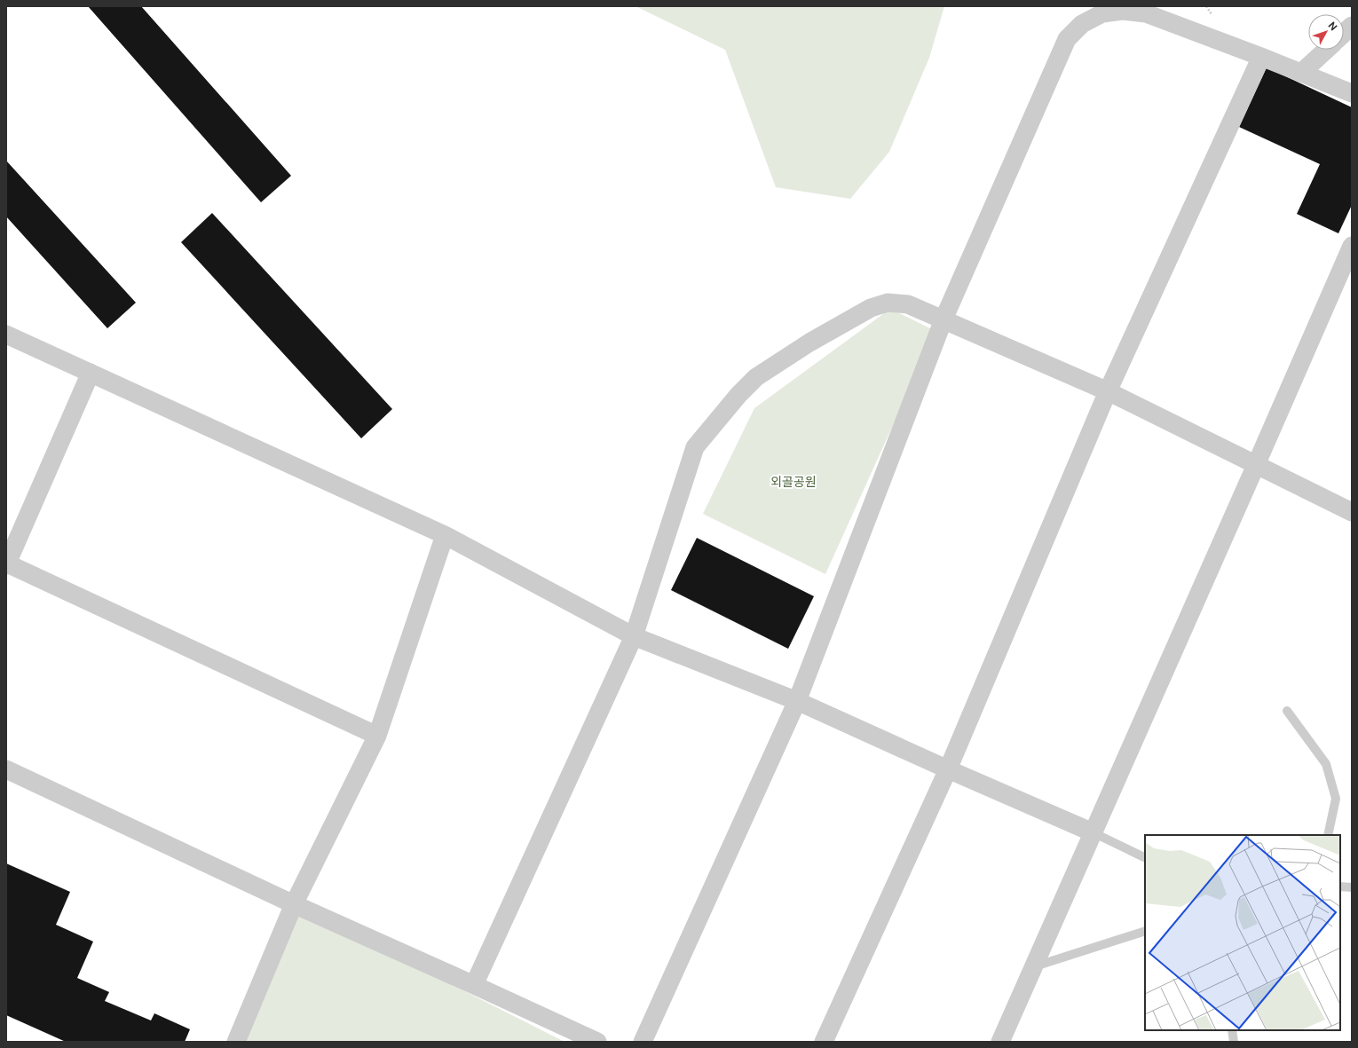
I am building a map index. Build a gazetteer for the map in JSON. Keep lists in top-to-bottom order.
{
  "parks": ["외골공원"],
  "north": "top right"
}
